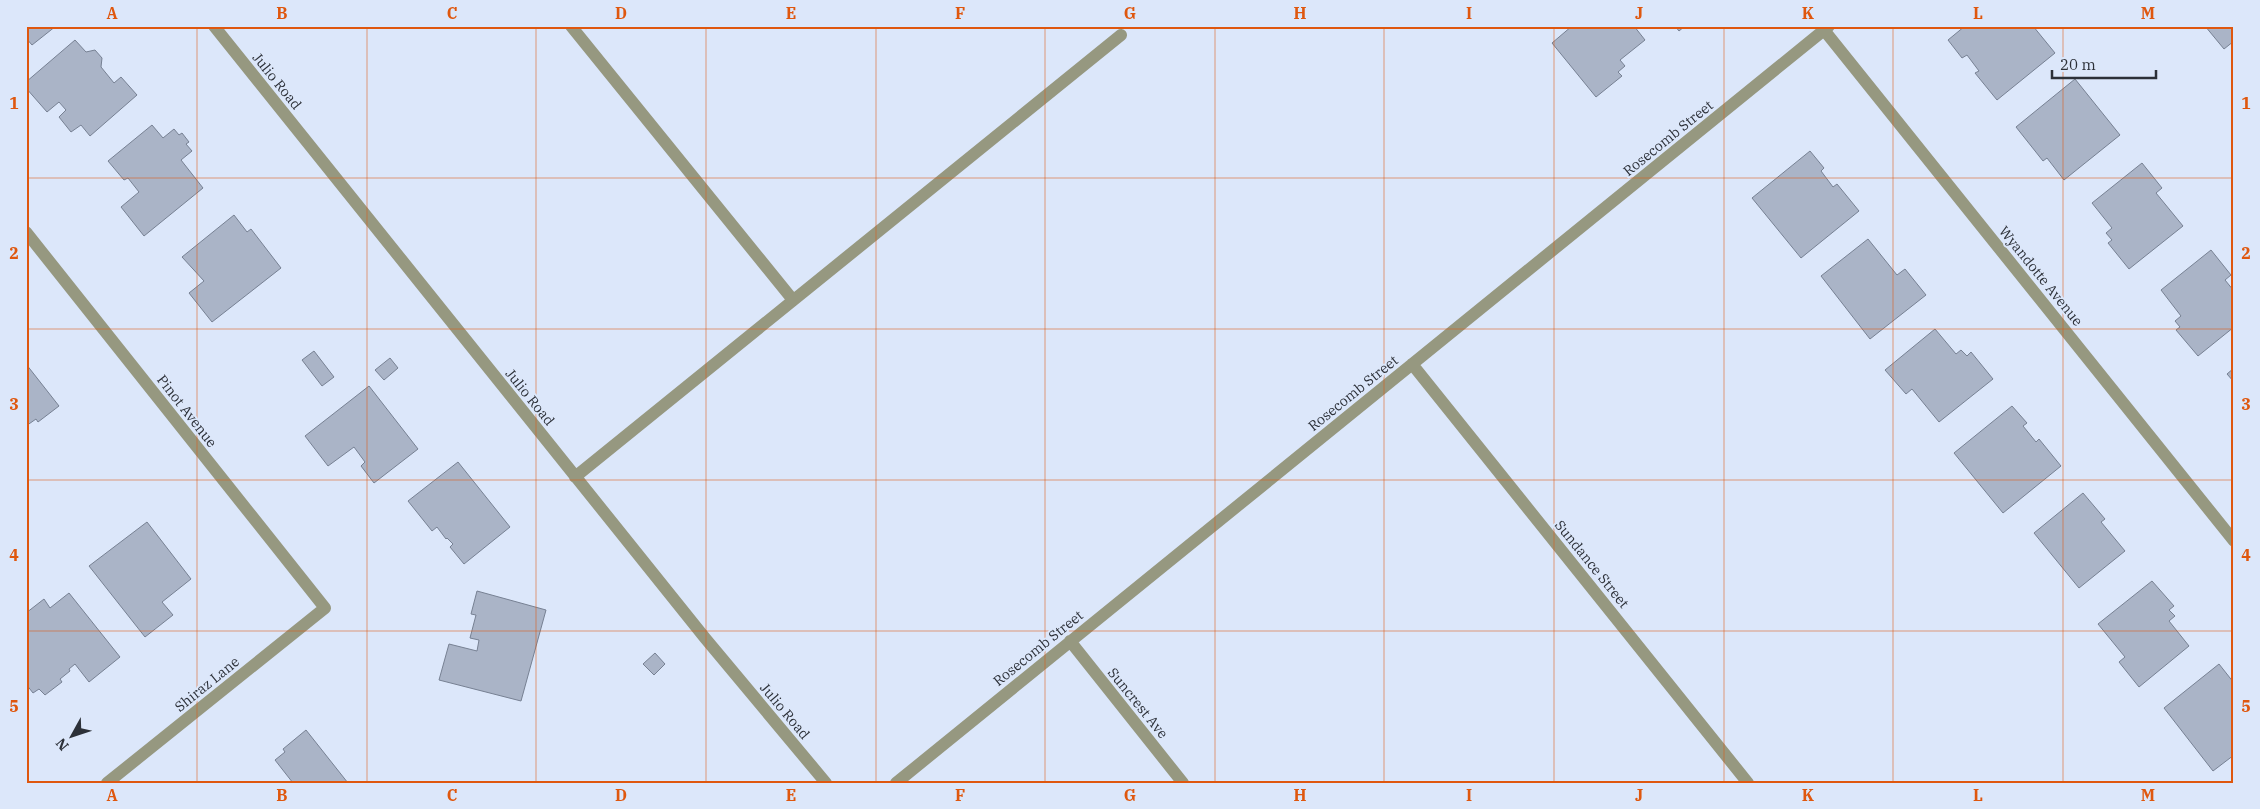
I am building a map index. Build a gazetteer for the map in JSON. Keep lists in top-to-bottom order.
{
  "streets": {
    "street": [
      "Julio Road",
      "Rosecomb Street",
      "Wyandotte Avenue",
      "Pinot Avenue",
      "Sundance Street",
      "Shiraz Lane",
      "Suncrest Ave"
    ]
  },
  "crossings": [
    ["Rosecomb Street", "Wyandotte Avenue"],
    ["Rosecomb Street", "Sundance Street"],
    ["Rosecomb Street", "Suncrest Ave"],
    ["Pinot Avenue", "Shiraz Lane"]
  ],
  "scale_bar": "20 m",
  "north": "bottom left",
  "grid": {
    "columns": [
      "A",
      "B",
      "C",
      "D",
      "E",
      "F",
      "G",
      "H",
      "I",
      "J",
      "K",
      "L",
      "M"
    ],
    "rows": [
      "1",
      "2",
      "3",
      "4",
      "5"
    ]
  }
}
